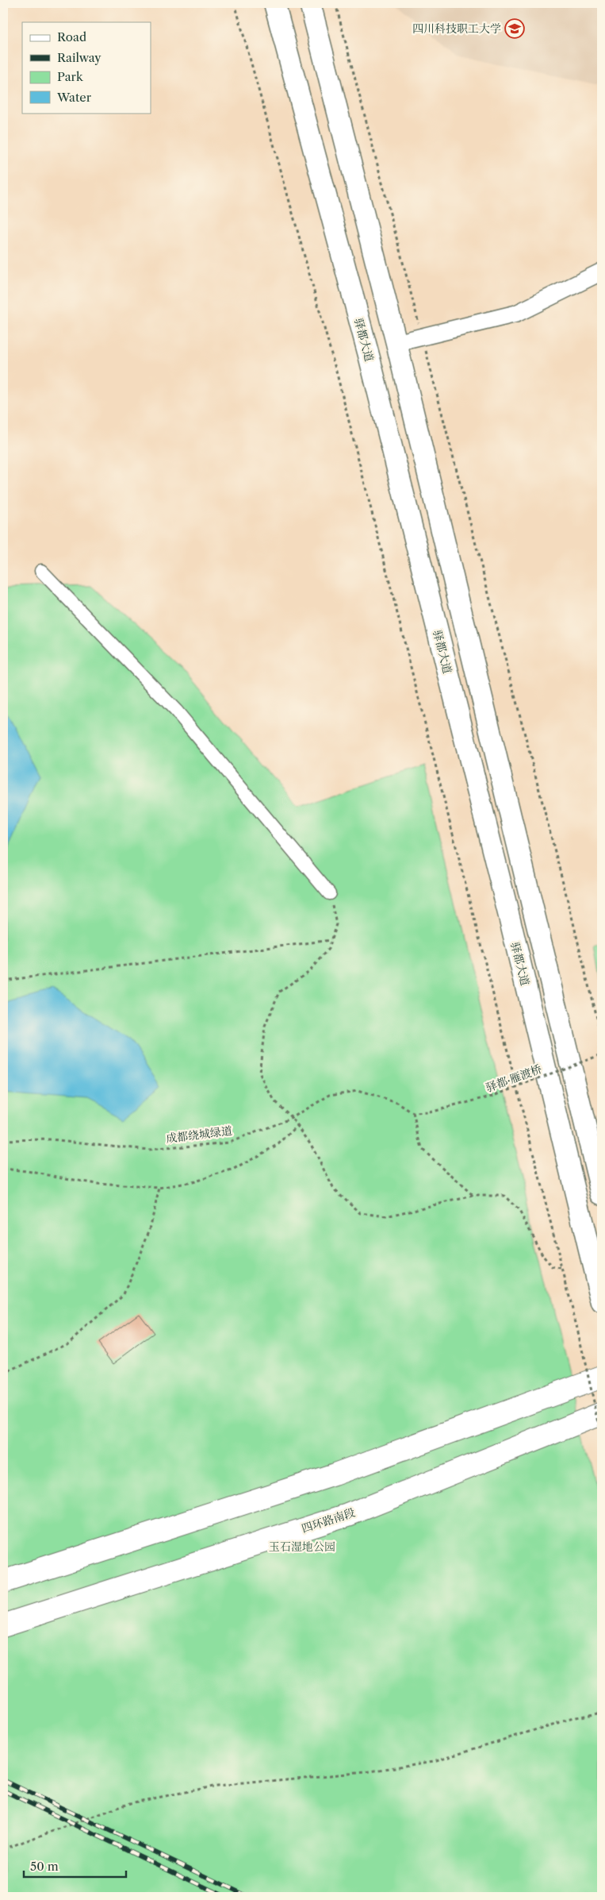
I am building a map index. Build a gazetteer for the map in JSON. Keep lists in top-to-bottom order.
{
  "streets": {
    "highway": ["四环路南段"],
    "main road": ["驿都大道"],
    "path": ["驿都·雁渡桥", "成都绕城绿道"]
  },
  "crossings": [
    ["驿都·雁渡桥", "成都绕城绿道"]
  ],
  "parks": ["玉石湿地公园"],
  "places": {
    "school or university": ["四川科技职工大学"]
  },
  "legend": [
    "Road",
    "Railway",
    "Park",
    "Water"
  ],
  "scale_bar": "50 m"
}
